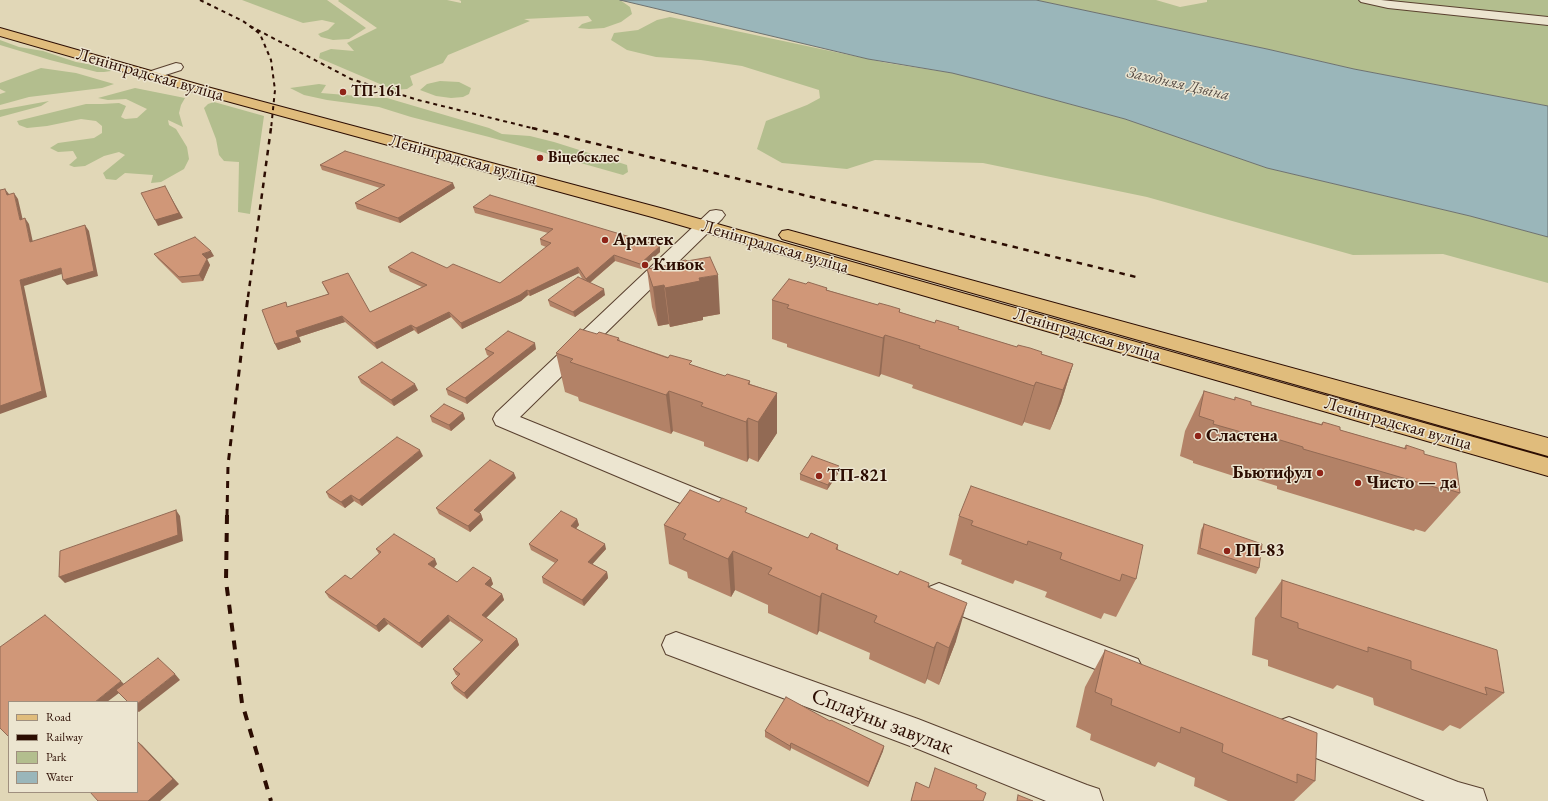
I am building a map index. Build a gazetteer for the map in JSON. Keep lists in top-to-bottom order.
{
  "streets": {
    "main road": ["Ленінградская вуліца"],
    "street": ["Сплаўны завулак"]
  },
  "water": ["Заходняя Дзвіна"],
  "places": [
    "ТП-161",
    "Віцебсклес",
    "Армтек",
    "Кивок",
    "Сластена",
    "Бьютифул",
    "ТП-821",
    "Чисто — да",
    "РП-83"
  ],
  "legend": [
    "Road",
    "Railway",
    "Park",
    "Water"
  ]
}
